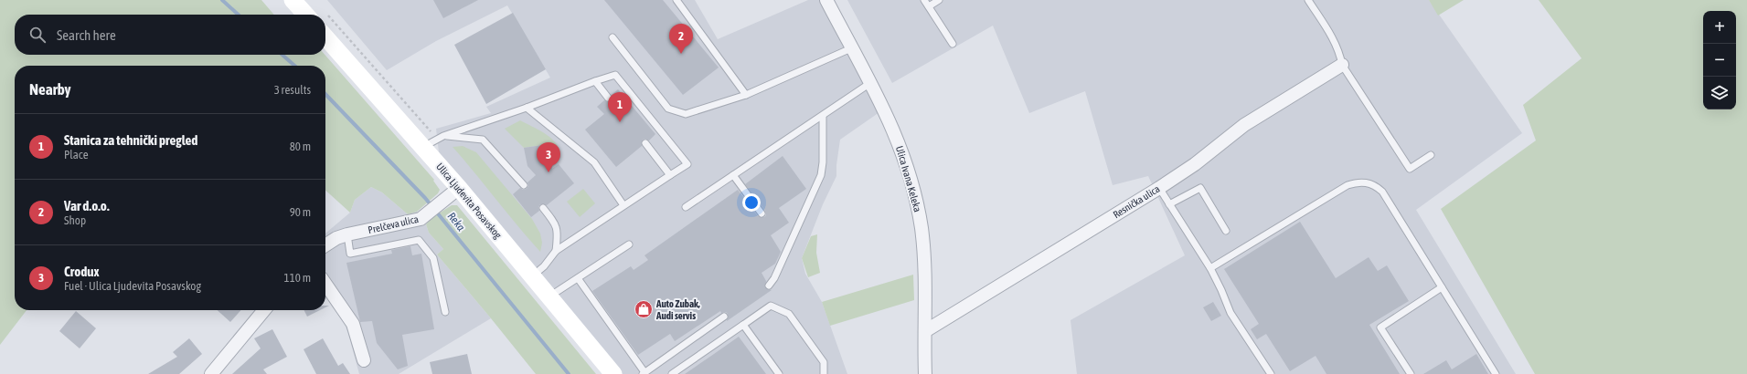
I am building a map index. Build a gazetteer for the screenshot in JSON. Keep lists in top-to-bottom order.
{
  "streets": {
    "main road": ["Ulica Ljudevita Posavskog"],
    "street": ["Ulica Ivana Keleka", "Resnička ulica", "Prelčeva ulica"]
  },
  "crossings": [
    ["Ulica Ivana Keleka", "Resnička ulica"],
    ["Ulica Ljudevita Posavskog", "Prelčeva ulica"]
  ],
  "water": ["Reka"],
  "places": {
    "shop": ["Auto Zubak, Audi servis"]
  },
  "page": {
    "map_buttons": ["+", "−"],
    "search": "Search here",
    "pins": ["2", "1", "3"],
    "heading": ["Nearby", "3 results"],
    "list": [
      {
        "mark": "1",
        "name": "Stanica za tehnički pregled",
        "note": "Place",
        "value": "80 m"
      },
      {
        "mark": "2",
        "name": "Var d.o.o.",
        "note": "Shop",
        "value": "90 m"
      },
      {
        "mark": "3",
        "name": "Crodux",
        "note": "Fuel · Ulica Ljudevita Posavskog",
        "value": "110 m"
      }
    ]
  }
}
